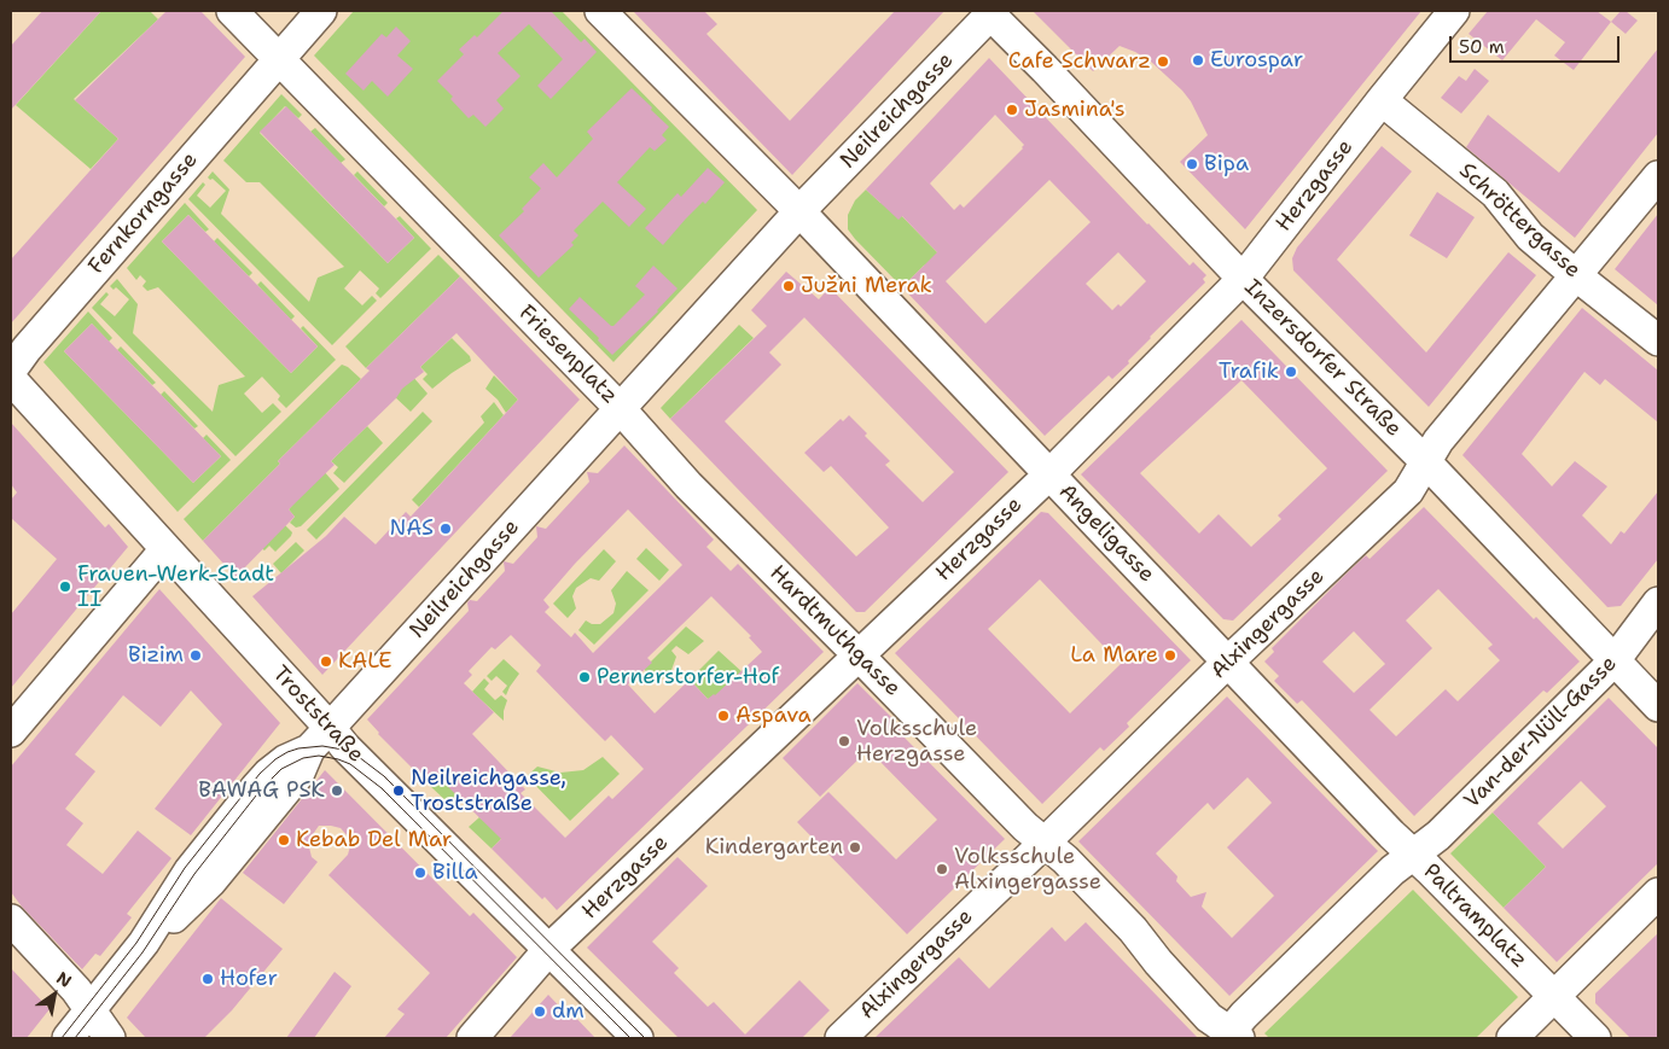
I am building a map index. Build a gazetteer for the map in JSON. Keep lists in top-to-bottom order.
{
  "streets": {
    "street": [
      "Neilreichgasse",
      "Herzgasse",
      "Fernkorngasse",
      "Schröttergasse",
      "Friesenplatz",
      "Inzersdorfer Straße",
      "Angeligasse",
      "Alxingergasse",
      "Hardtmuthgasse",
      "Troststraße",
      "Van-der-Nüll-Gasse",
      "Paltramplatz"
    ]
  },
  "crossings": [
    ["Neilreichgasse", "Friesenplatz"],
    ["Neilreichgasse", "Inzersdorfer Straße"],
    ["Neilreichgasse", "Angeligasse"],
    ["Neilreichgasse", "Hardtmuthgasse"],
    ["Neilreichgasse", "Troststraße"],
    ["Herzgasse", "Schröttergasse"],
    ["Herzgasse", "Inzersdorfer Straße"],
    ["Herzgasse", "Angeligasse"],
    ["Herzgasse", "Hardtmuthgasse"],
    ["Herzgasse", "Troststraße"],
    ["Fernkorngasse", "Friesenplatz"],
    ["Schröttergasse", "Alxingergasse"],
    ["Friesenplatz", "Angeligasse"],
    ["Friesenplatz", "Hardtmuthgasse"],
    ["Inzersdorfer Straße", "Alxingergasse"],
    ["Inzersdorfer Straße", "Van-der-Nüll-Gasse"],
    ["Angeligasse", "Alxingergasse"],
    ["Angeligasse", "Van-der-Nüll-Gasse"],
    ["Angeligasse", "Paltramplatz"],
    ["Alxingergasse", "Hardtmuthgasse"],
    ["Hardtmuthgasse", "Paltramplatz"],
    ["Van-der-Nüll-Gasse", "Paltramplatz"]
  ],
  "places": [
    "Eurospar",
    "Cafe Schwarz",
    "Jasmina's",
    "Bipa",
    "Južni Merak",
    "Trafik",
    "NAS",
    "Frauen-Werk-Stadt II",
    "Bizim",
    "La Mare",
    "KALE",
    "Pernerstorfer-Hof",
    "Aspava",
    "Volksschule Herzgasse",
    "BAWAG PSK",
    "Neilreichgasse, Troststraße",
    "Kebab Del Mar",
    "Kindergarten",
    "Volksschule Alxingergasse",
    "Billa",
    "Hofer",
    "dm"
  ],
  "scale_bar": "50 m",
  "north": "top right"
}
